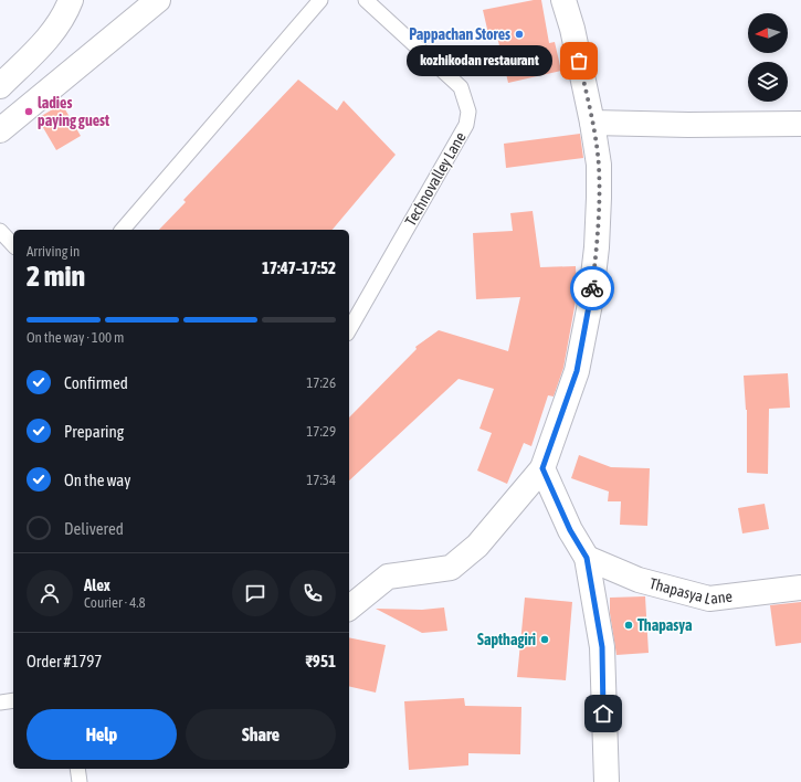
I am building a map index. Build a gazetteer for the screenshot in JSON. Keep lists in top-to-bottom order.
{
  "streets": {
    "street": ["Thapasya Lane"],
    "lane": ["Technovalley Lane"]
  },
  "places": [
    "Pappachan Stores",
    "kozhikodan restaurant",
    "ladies paying guest",
    "Thapasya",
    "Sapthagiri"
  ],
  "north": "left",
  "page": {
    "bubble": "kozhikodan restaurant",
    "heading": ["2 min", "Arriving in", "17:47–17:52"],
    "panel": [
      "Alex",
      "Courier · 4.8",
      "Order #1797",
      "₹951"
    ],
    "bar": "On the way · 100 m",
    "list": [
      ["Confirmed", "17:26"],
      ["Preparing", "17:29"],
      ["On the way", "17:34"],
      "Delivered"
    ],
    "buttons": ["Help", "Share"]
  }
}
